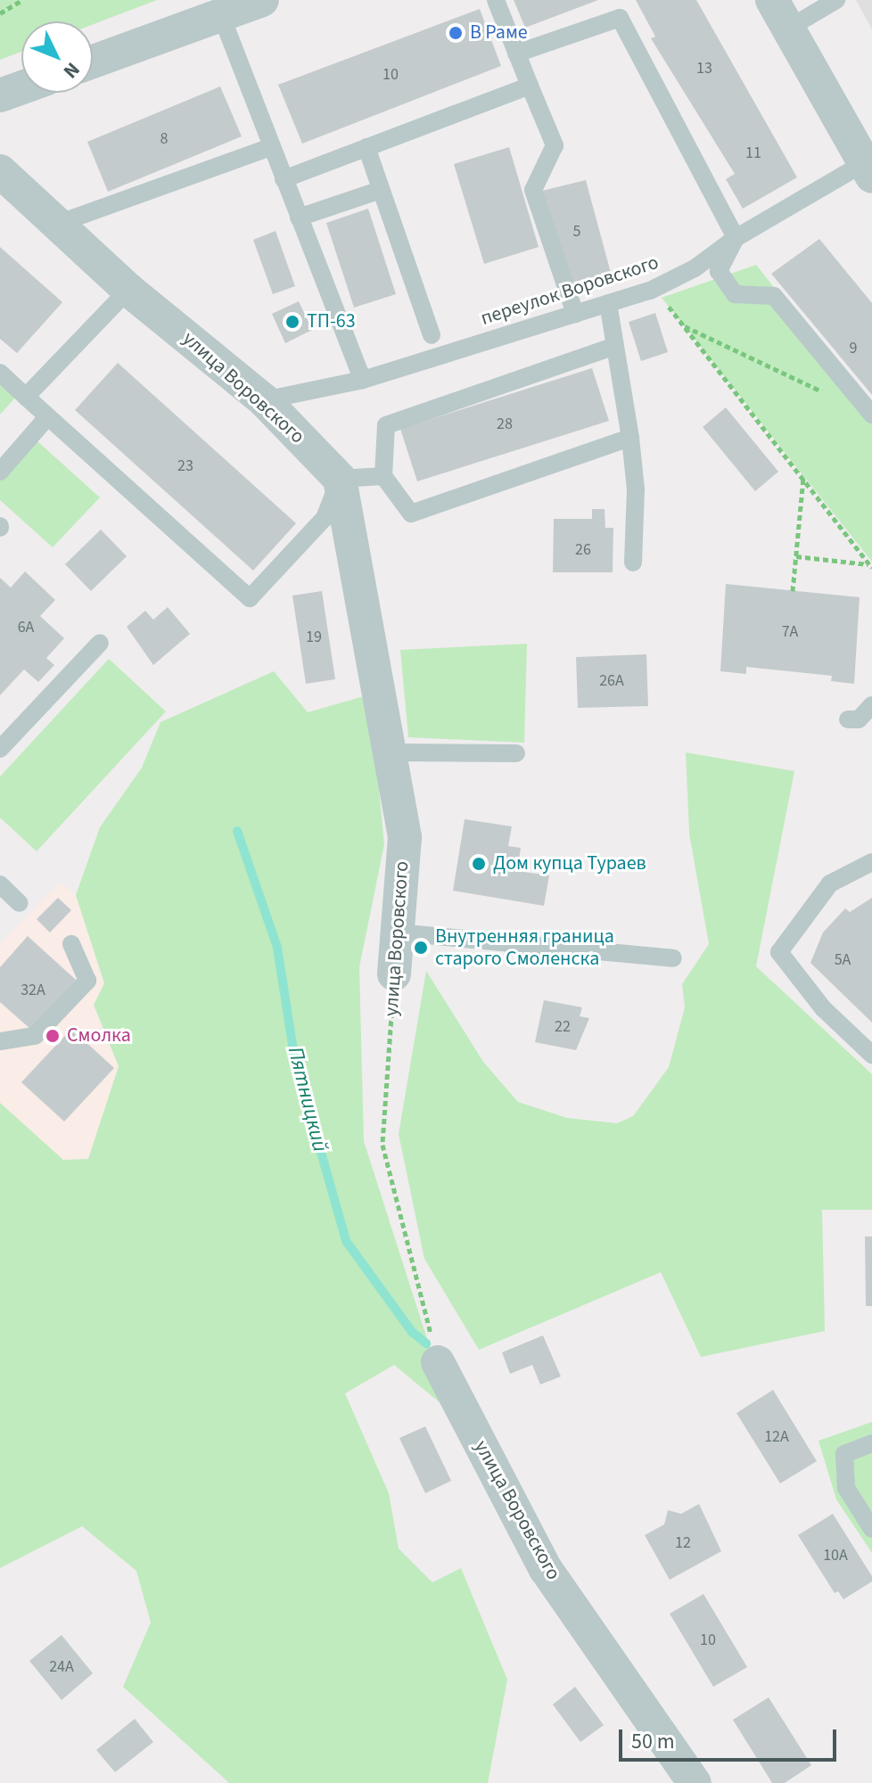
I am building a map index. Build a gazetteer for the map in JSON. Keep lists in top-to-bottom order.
{
  "streets": {
    "street": ["улица Воровского"],
    "lane": ["переулок Воровского"]
  },
  "crossings": [
    ["переулок Воровского", "улица Воровского"]
  ],
  "water": ["Пятницкий"],
  "places": [
    "В Раме",
    "ТП-63",
    "Дом купца Тураев",
    "Внутренняя граница старого Смоленска",
    "Смолка"
  ],
  "house_numbers": [
    "13",
    "10",
    "8",
    "11",
    "5",
    "9",
    "28",
    "23",
    "26",
    "6А",
    "7А",
    "19",
    "26А",
    "5А",
    "32А",
    "22",
    "12А",
    "12",
    "10А",
    "10",
    "24А"
  ],
  "scale_bar": "50 m",
  "north": "bottom right"
}
